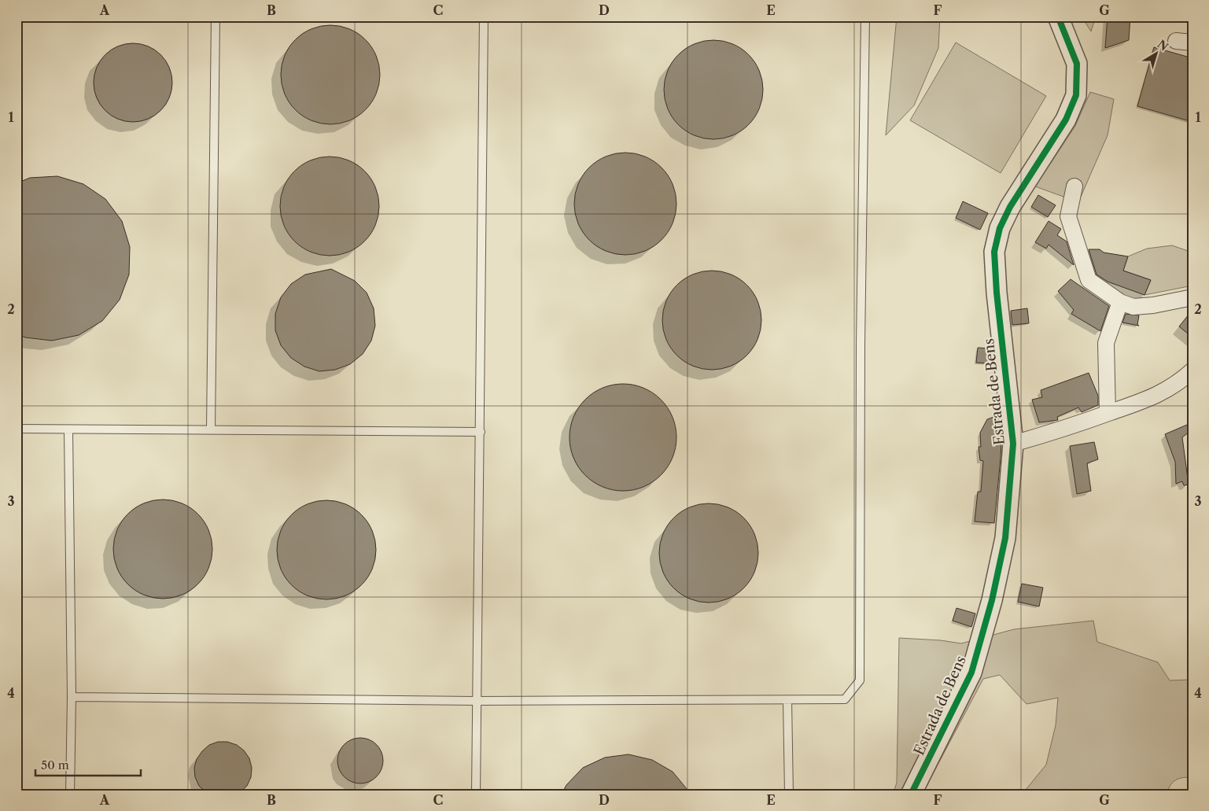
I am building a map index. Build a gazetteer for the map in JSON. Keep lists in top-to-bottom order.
{
  "streets": {
    "street": ["Estrada de Bens"]
  },
  "scale_bar": "50 m",
  "north": "top right",
  "grid": {
    "columns": [
      "A",
      "B",
      "C",
      "D",
      "E",
      "F",
      "G"
    ],
    "rows": [
      "1",
      "2",
      "3",
      "4"
    ]
  }
}
